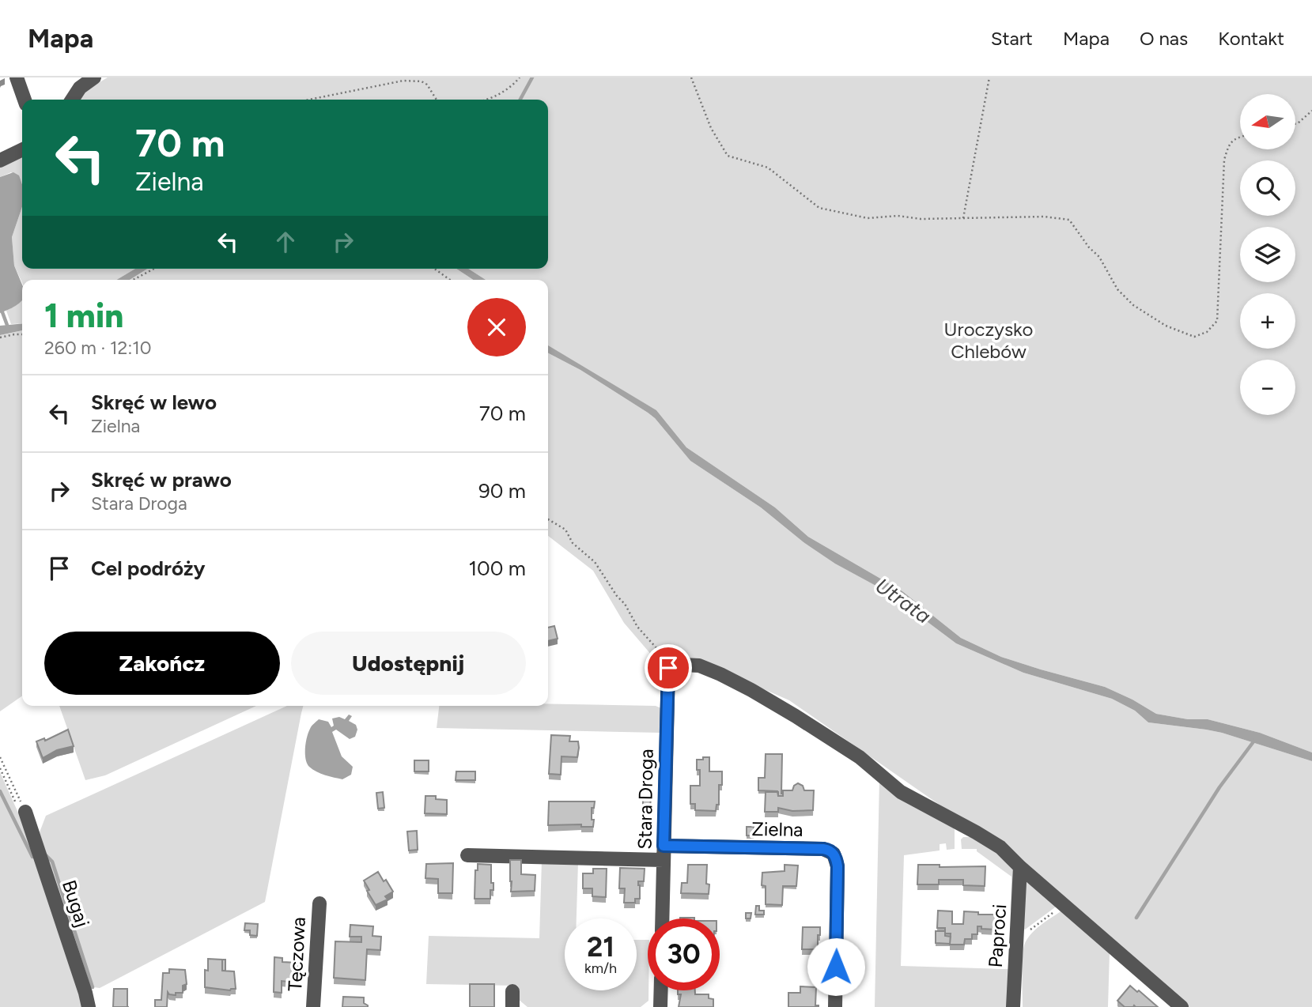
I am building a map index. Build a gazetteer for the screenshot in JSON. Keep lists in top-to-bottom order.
{
  "streets": {
    "street": [
      "Stara Droga",
      "Zielna",
      "Bugaj",
      "Paproci",
      "Tęczowa"
    ]
  },
  "crossings": [
    ["Stara Droga", "Zielna"]
  ],
  "water": ["Utrata"],
  "parks": ["Uroczysko Chlebów"],
  "north": "left",
  "page": {
    "header": "Mapa",
    "nav": [
      "Start",
      "Mapa",
      "O nas",
      "Kontakt"
    ],
    "map_buttons": ["+", "−"],
    "turn": ["70 m", "Zielna"],
    "heading": ["1 min", "260 m · 12:10"],
    "list": [
      {
        "name": "Skręć w lewo",
        "note": "Zielna",
        "value": "70 m"
      },
      {
        "name": "Skręć w prawo",
        "note": "Stara Droga",
        "value": "90 m"
      },
      {
        "name": "Cel podróży",
        "value": "100 m"
      }
    ],
    "buttons": ["Zakończ", "Udostępnij"],
    "speed": "21 km/h",
    "limit": "30"
  }
}
